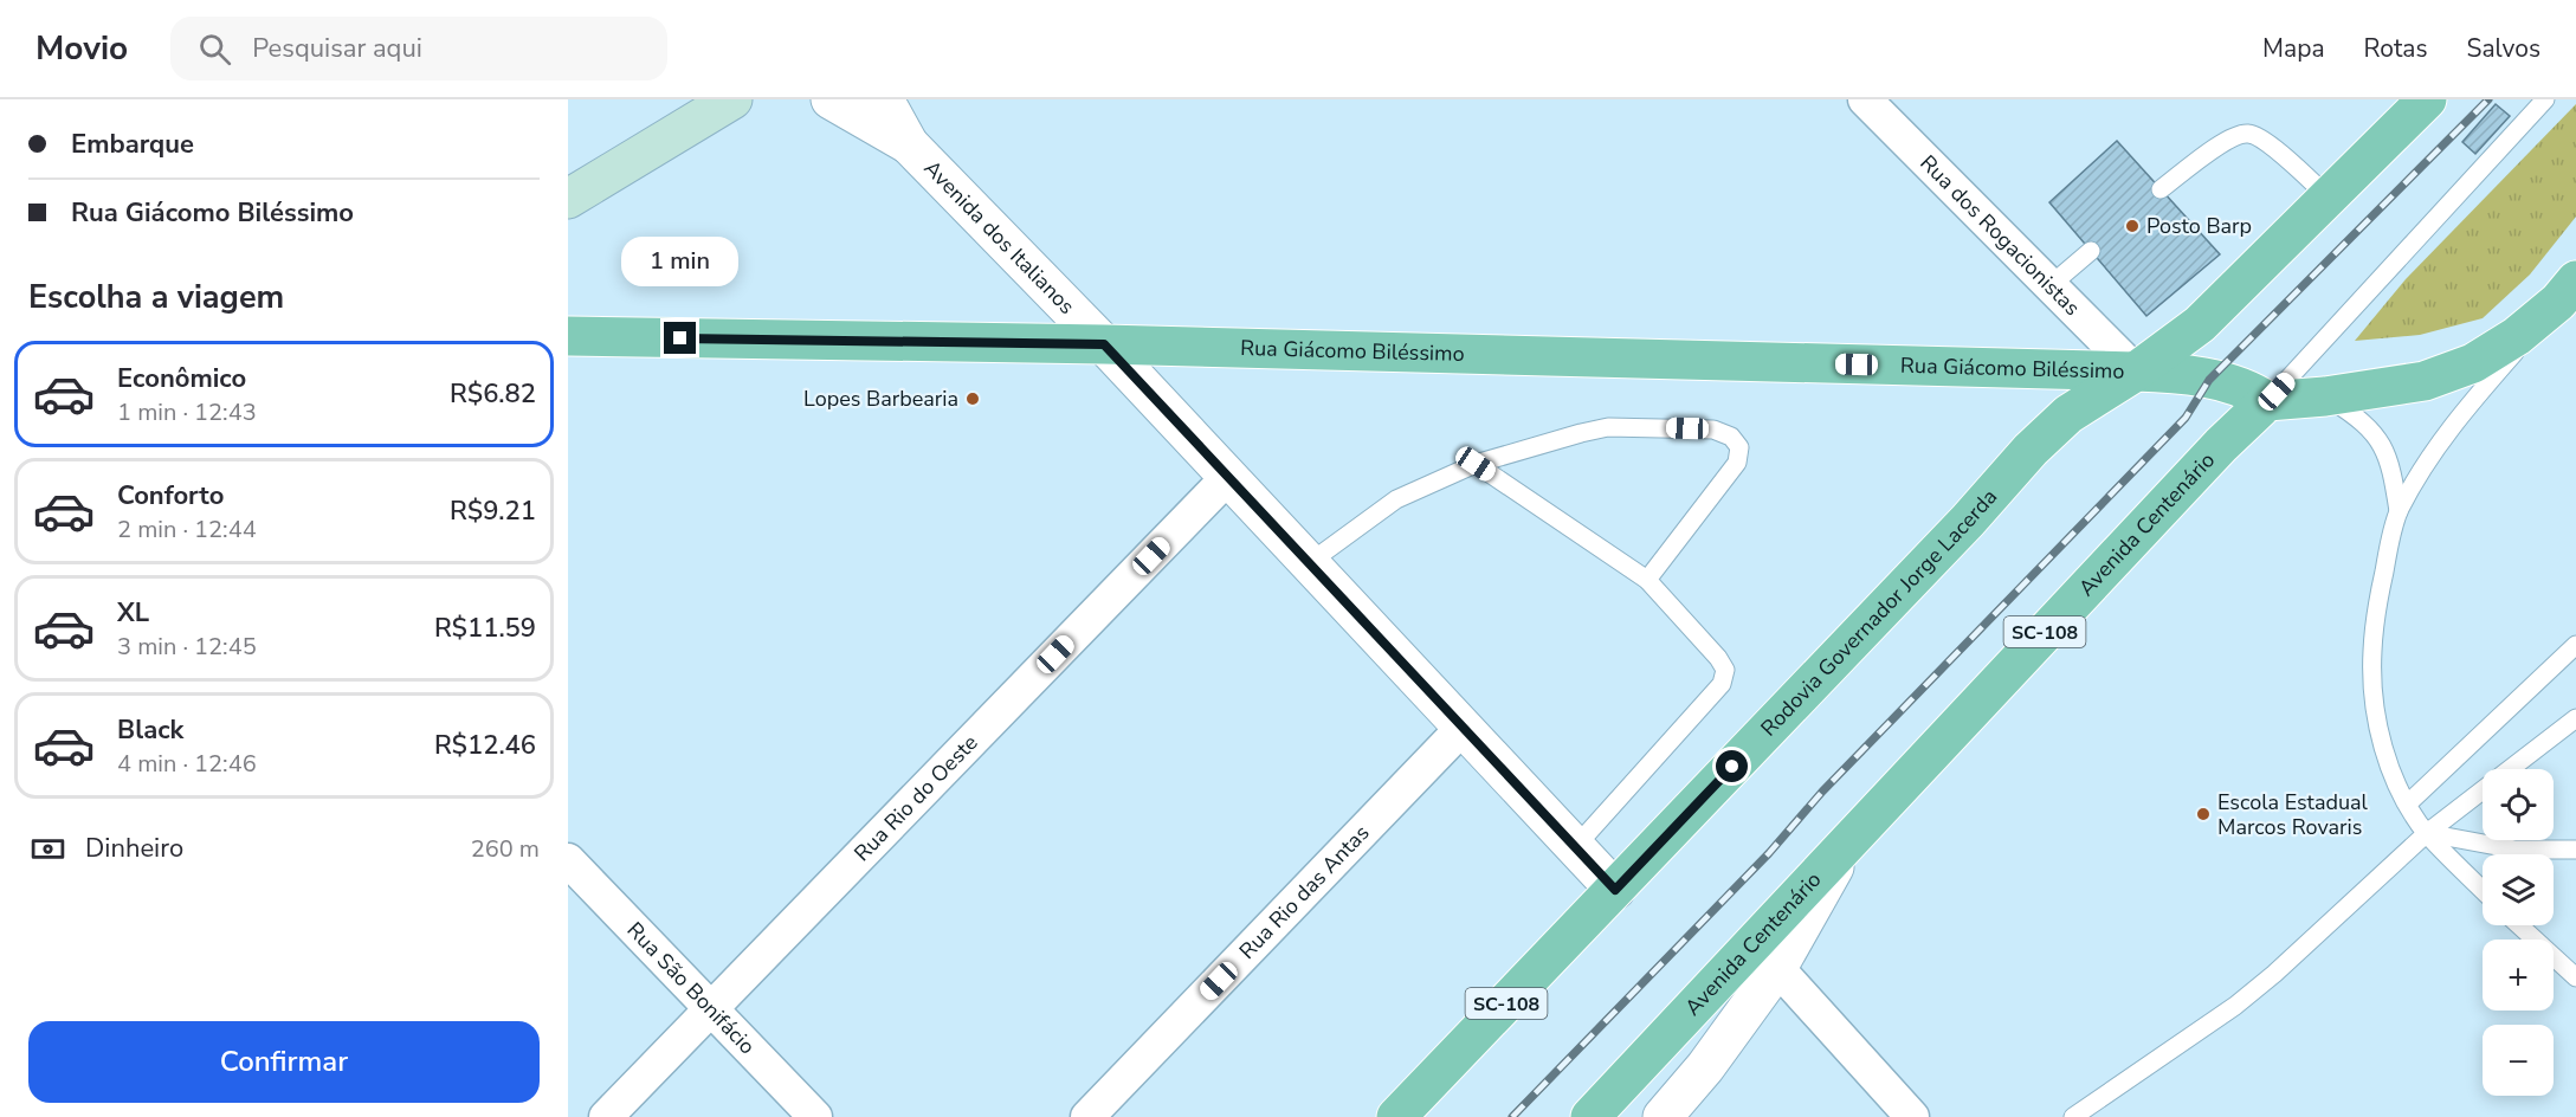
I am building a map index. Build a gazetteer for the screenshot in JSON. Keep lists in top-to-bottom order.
{
  "streets": {
    "main road": [
      "Rua Giácomo Biléssimo",
      "Avenida Centenário",
      "Rodovia Governador Jorge Lacerda",
      "SC-108"
    ],
    "street": [
      "Rua dos Rogacionistas",
      "Avenida dos Italianos",
      "Rua Rio do Oeste",
      "Rua Rio das Antas",
      "Rua São Bonifácio"
    ]
  },
  "crossings": [
    ["Rua dos Rogacionistas", "Rua Giácomo Biléssimo"],
    ["Rua dos Rogacionistas", "Rodovia Governador Jorge Lacerda"],
    ["Avenida dos Italianos", "Rua Giácomo Biléssimo"],
    ["Avenida dos Italianos", "Rodovia Governador Jorge Lacerda"],
    ["Avenida dos Italianos", "Rua Rio do Oeste"],
    ["Avenida dos Italianos", "Rua Rio das Antas"],
    ["Rua Giácomo Biléssimo", "Avenida Centenário"],
    ["Rua Giácomo Biléssimo", "Rodovia Governador Jorge Lacerda"],
    ["Rua Rio do Oeste", "Rua São Bonifácio"]
  ],
  "places": ["Posto Barp", "Lopes Barbearia", "Escola Estadual Marcos Rovaris"],
  "page": {
    "header": "Movio",
    "search": "Pesquisar aqui",
    "nav": ["Mapa", "Rotas", "Salvos"],
    "banner": ["Embarque", "Rua Giácomo Biléssimo"],
    "bubble": "1 min",
    "heading": "Escolha a viagem",
    "list": [
      {
        "name": "Econômico",
        "note": "1 min · 12:43",
        "value": "R$6.82"
      },
      {
        "name": "Conforto",
        "note": "2 min · 12:44",
        "value": "R$9.21"
      },
      {
        "name": "XL",
        "note": "3 min · 12:45",
        "value": "R$11.59"
      },
      {
        "name": "Black",
        "note": "4 min · 12:46",
        "value": "R$12.46"
      }
    ],
    "map_buttons": ["+", "−"],
    "pay": ["Dinheiro", "260 m"],
    "buttons": "Confirmar"
  }
}
